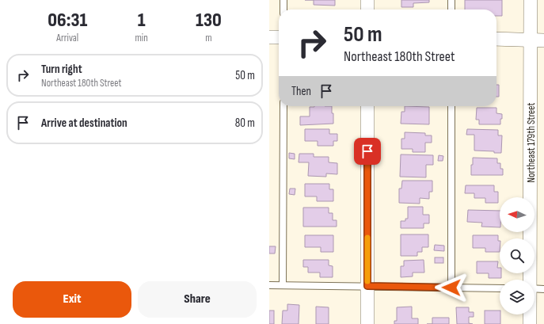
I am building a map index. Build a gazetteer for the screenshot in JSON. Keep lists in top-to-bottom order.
{
  "streets": {
    "street": ["Northeast 179th Street"]
  },
  "north": "left",
  "page": {
    "eta": [
      "06:31",
      "Arrival",
      "1",
      "min",
      "130",
      "m"
    ],
    "turn": ["50 m", "Northeast 180th Street"],
    "list": [
      {
        "name": "Turn right",
        "note": "Northeast 180th Street",
        "value": "50 m"
      },
      {
        "name": "Arrive at destination",
        "value": "80 m"
      }
    ],
    "then": "Then",
    "buttons": ["Exit", "Share"]
  }
}
